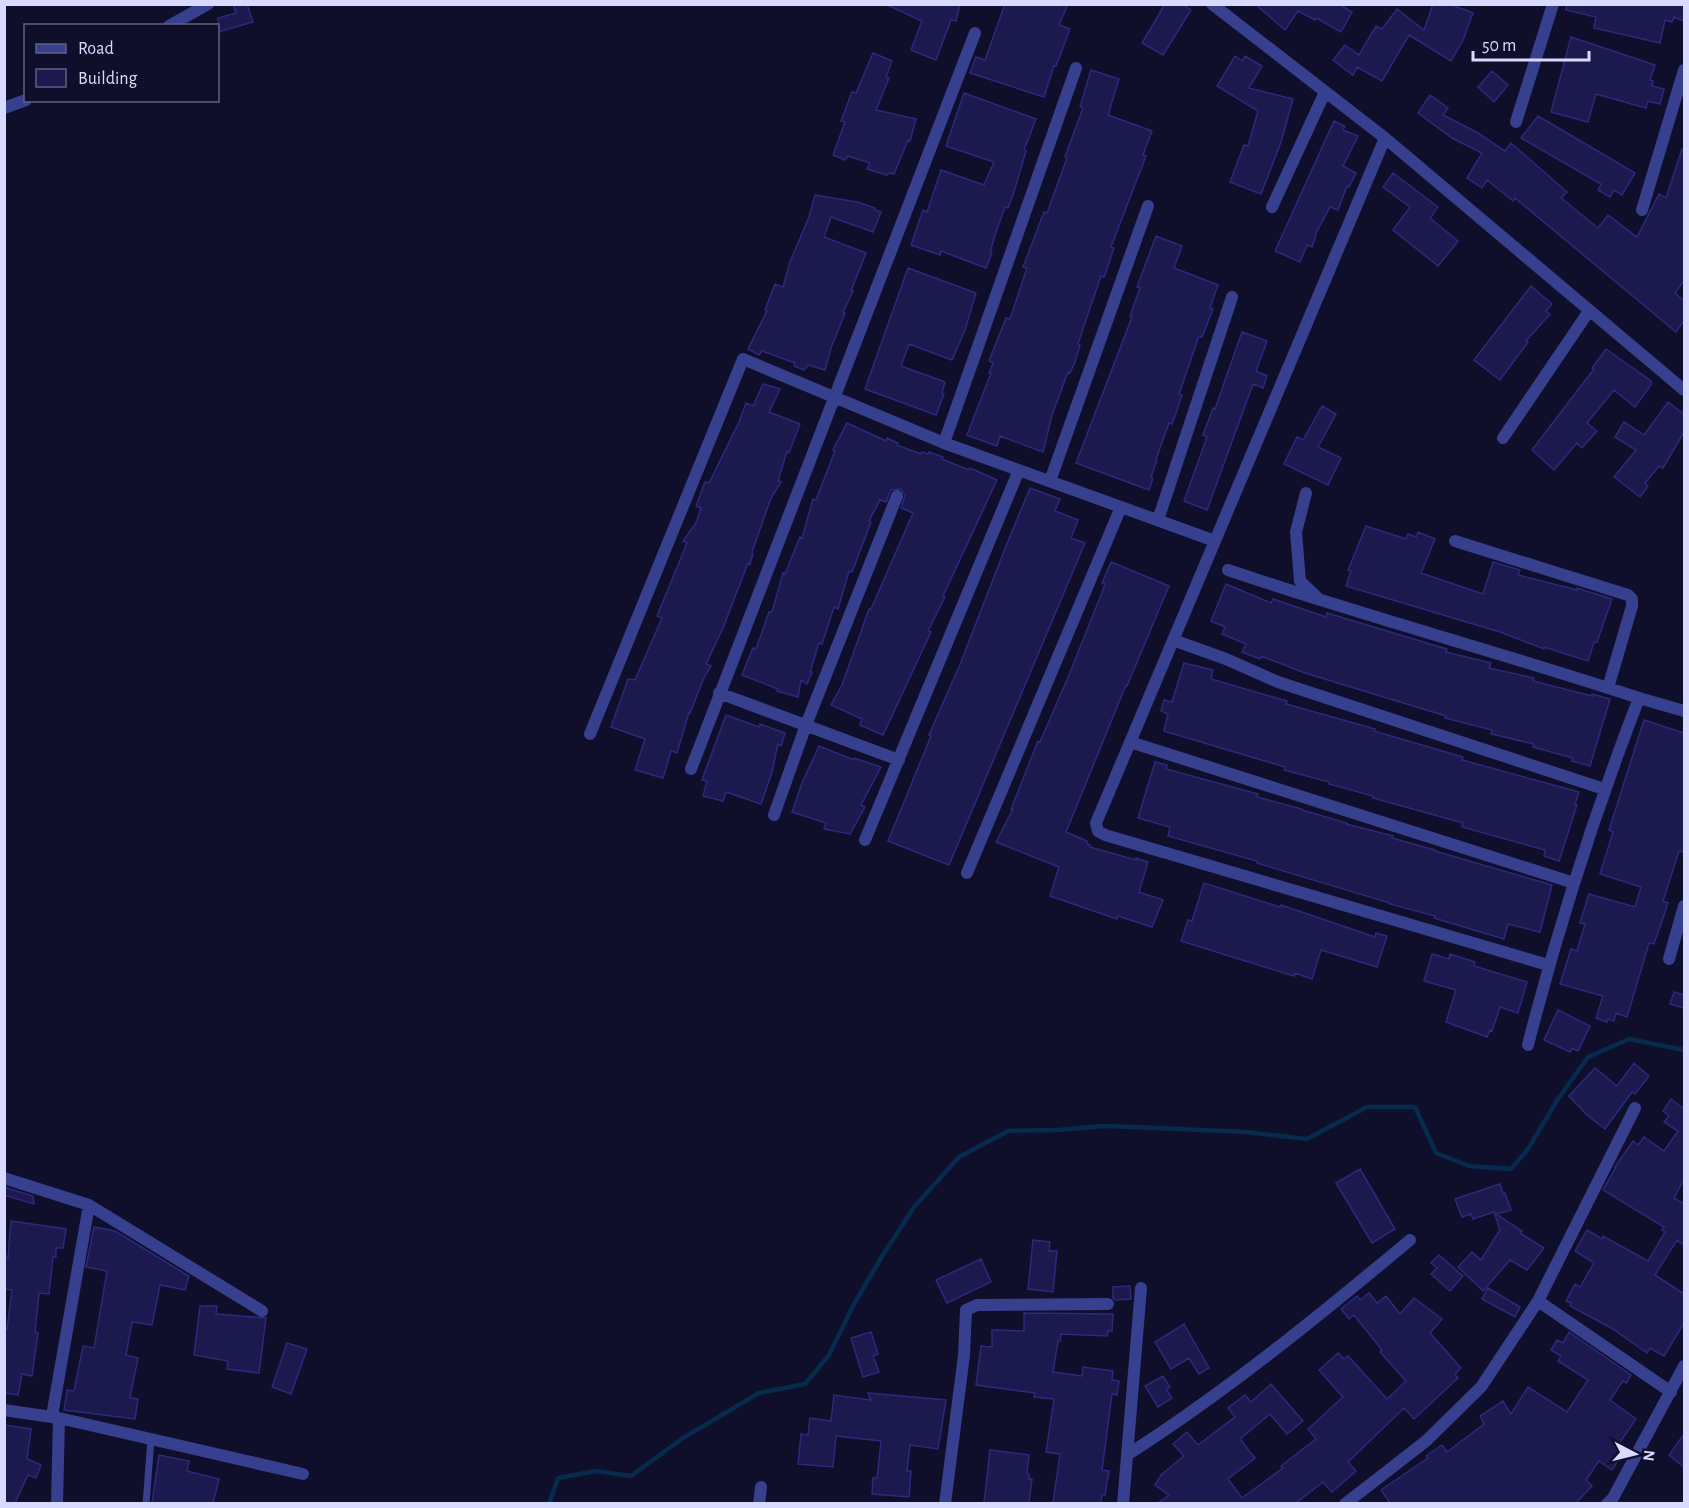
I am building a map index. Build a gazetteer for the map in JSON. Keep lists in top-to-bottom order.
{
  "legend": ["Road", "Building"],
  "scale_bar": "50 m",
  "north": "right"
}
